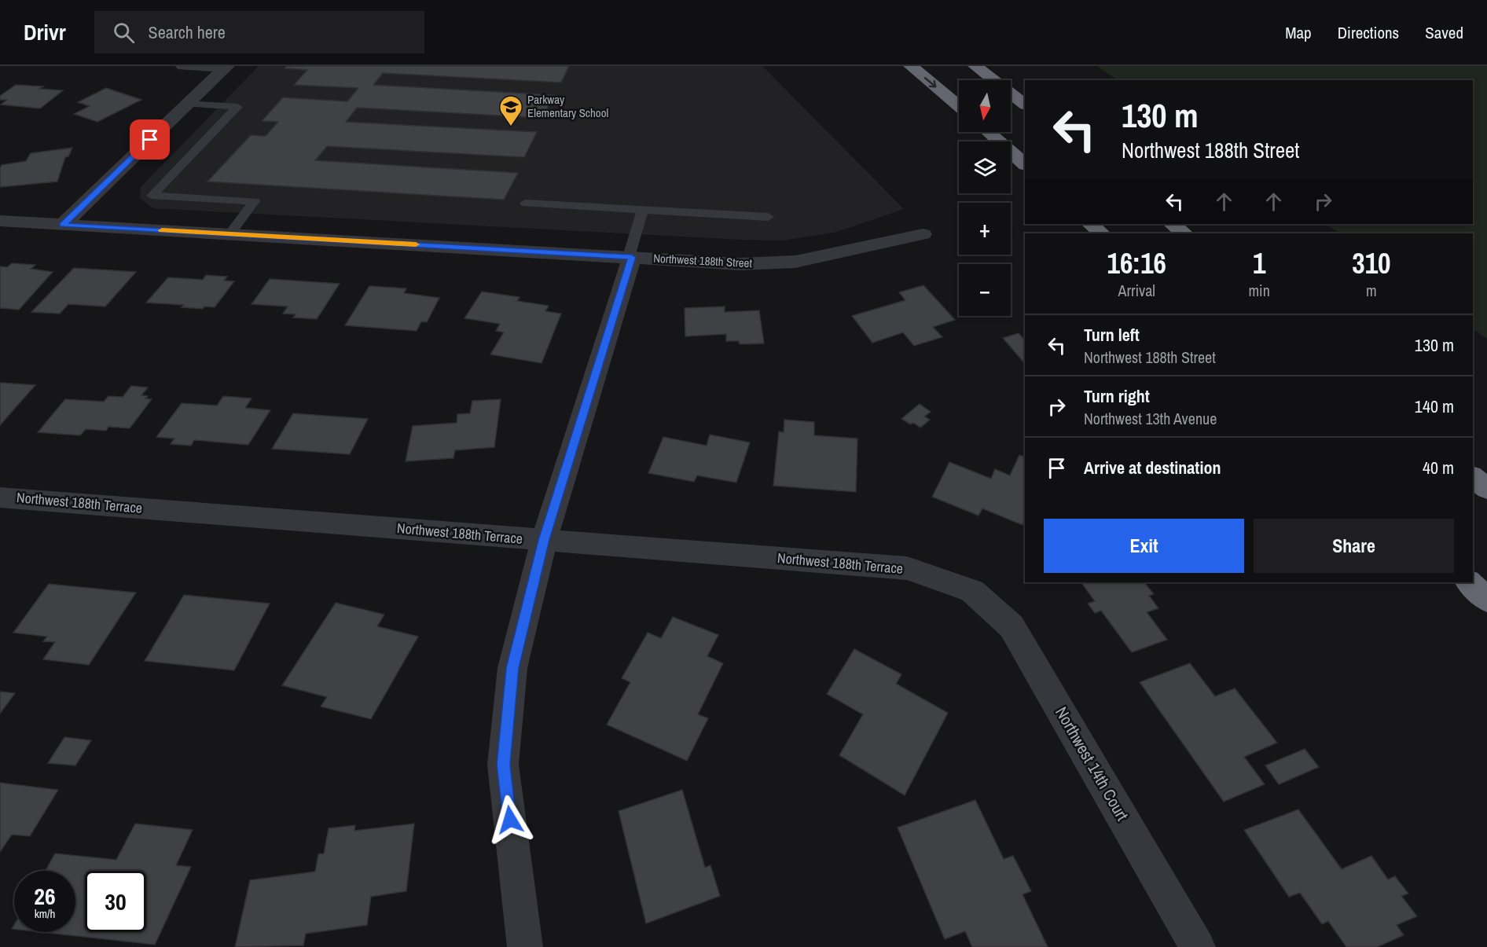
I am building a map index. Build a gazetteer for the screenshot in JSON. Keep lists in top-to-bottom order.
{
  "streets": {
    "street": ["Northwest 188th Street", "Northwest 188th Terrace", "Northwest 14th Court"]
  },
  "crossings": [
    ["Northwest 188th Terrace", "Northwest 14th Court"]
  ],
  "places": {
    "school or university": ["Parkway Elementary School"]
  },
  "north": "bottom",
  "page": {
    "header": "Drivr",
    "search": "Search here",
    "nav": ["Map", "Directions", "Saved"],
    "map_buttons": ["+", "−"],
    "turn": ["130 m", "Northwest 188th Street"],
    "eta": [
      "16:16",
      "Arrival",
      "1",
      "min",
      "310",
      "m"
    ],
    "list": [
      {
        "name": "Turn left",
        "note": "Northwest 188th Street",
        "value": "130 m"
      },
      {
        "name": "Turn right",
        "note": "Northwest 13th Avenue",
        "value": "140 m"
      },
      {
        "name": "Arrive at destination",
        "value": "40 m"
      }
    ],
    "buttons": ["Exit", "Share"],
    "speed": "26 km/h",
    "limit": "30"
  }
}
